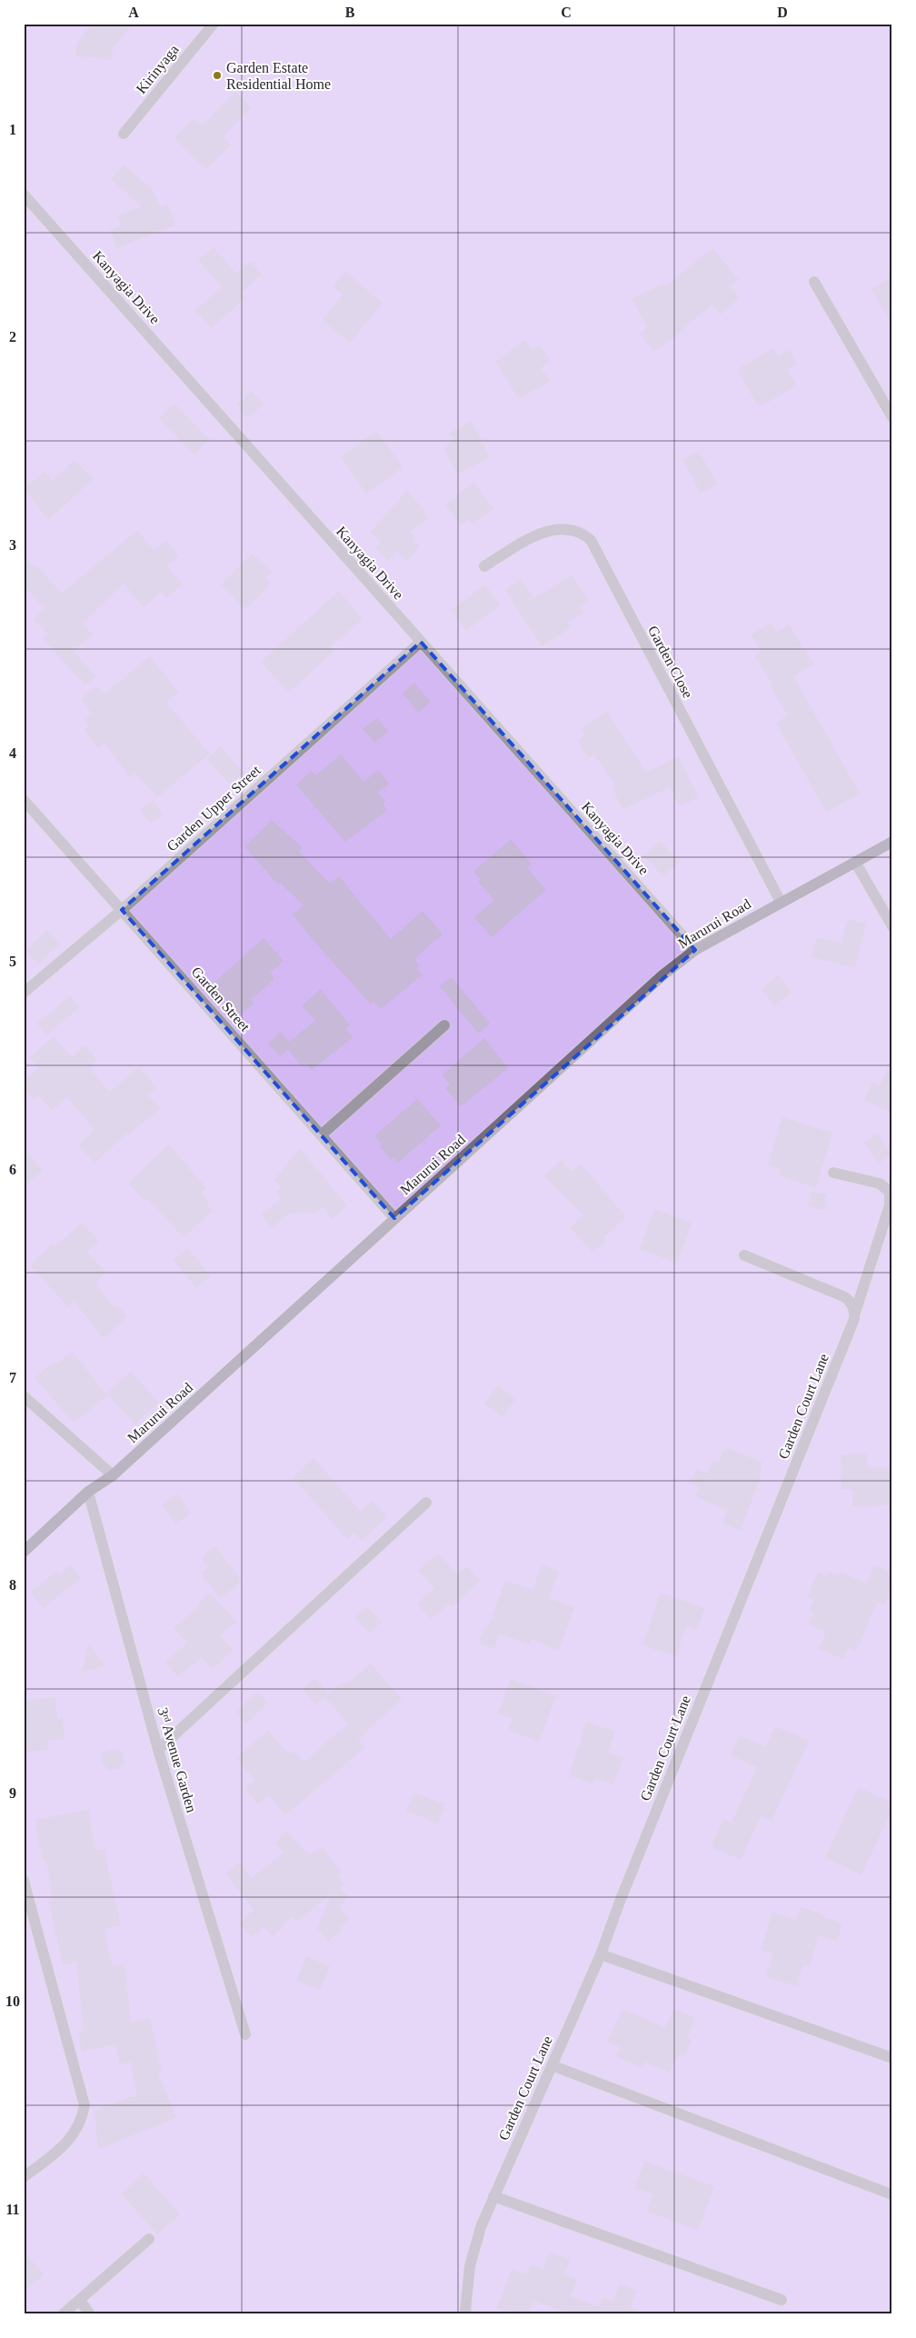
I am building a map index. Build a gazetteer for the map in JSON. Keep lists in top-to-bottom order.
{
  "streets": {
    "street": [
      "Kirinyaga",
      "Kanyagia Drive",
      "Garden Close",
      "Garden Upper Street",
      "Marurui Road",
      "Garden Street",
      "Garden Court Lane",
      "3ʳᵈ Avenue Garden"
    ]
  },
  "crossings": [
    ["Kanyagia Drive", "Garden Upper Street"],
    ["Kanyagia Drive", "Marurui Road"],
    ["Garden Close", "Marurui Road"],
    ["Garden Upper Street", "Garden Street"],
    ["Marurui Road", "Garden Street"],
    ["Marurui Road", "3ʳᵈ Avenue Garden"]
  ],
  "places": ["Garden Estate Residential Home"],
  "grid": {
    "columns": [
      "A",
      "B",
      "C",
      "D"
    ],
    "rows": [
      "1",
      "2",
      "3",
      "4",
      "5",
      "6",
      "7",
      "8",
      "9",
      "10",
      "11"
    ]
  }
}
